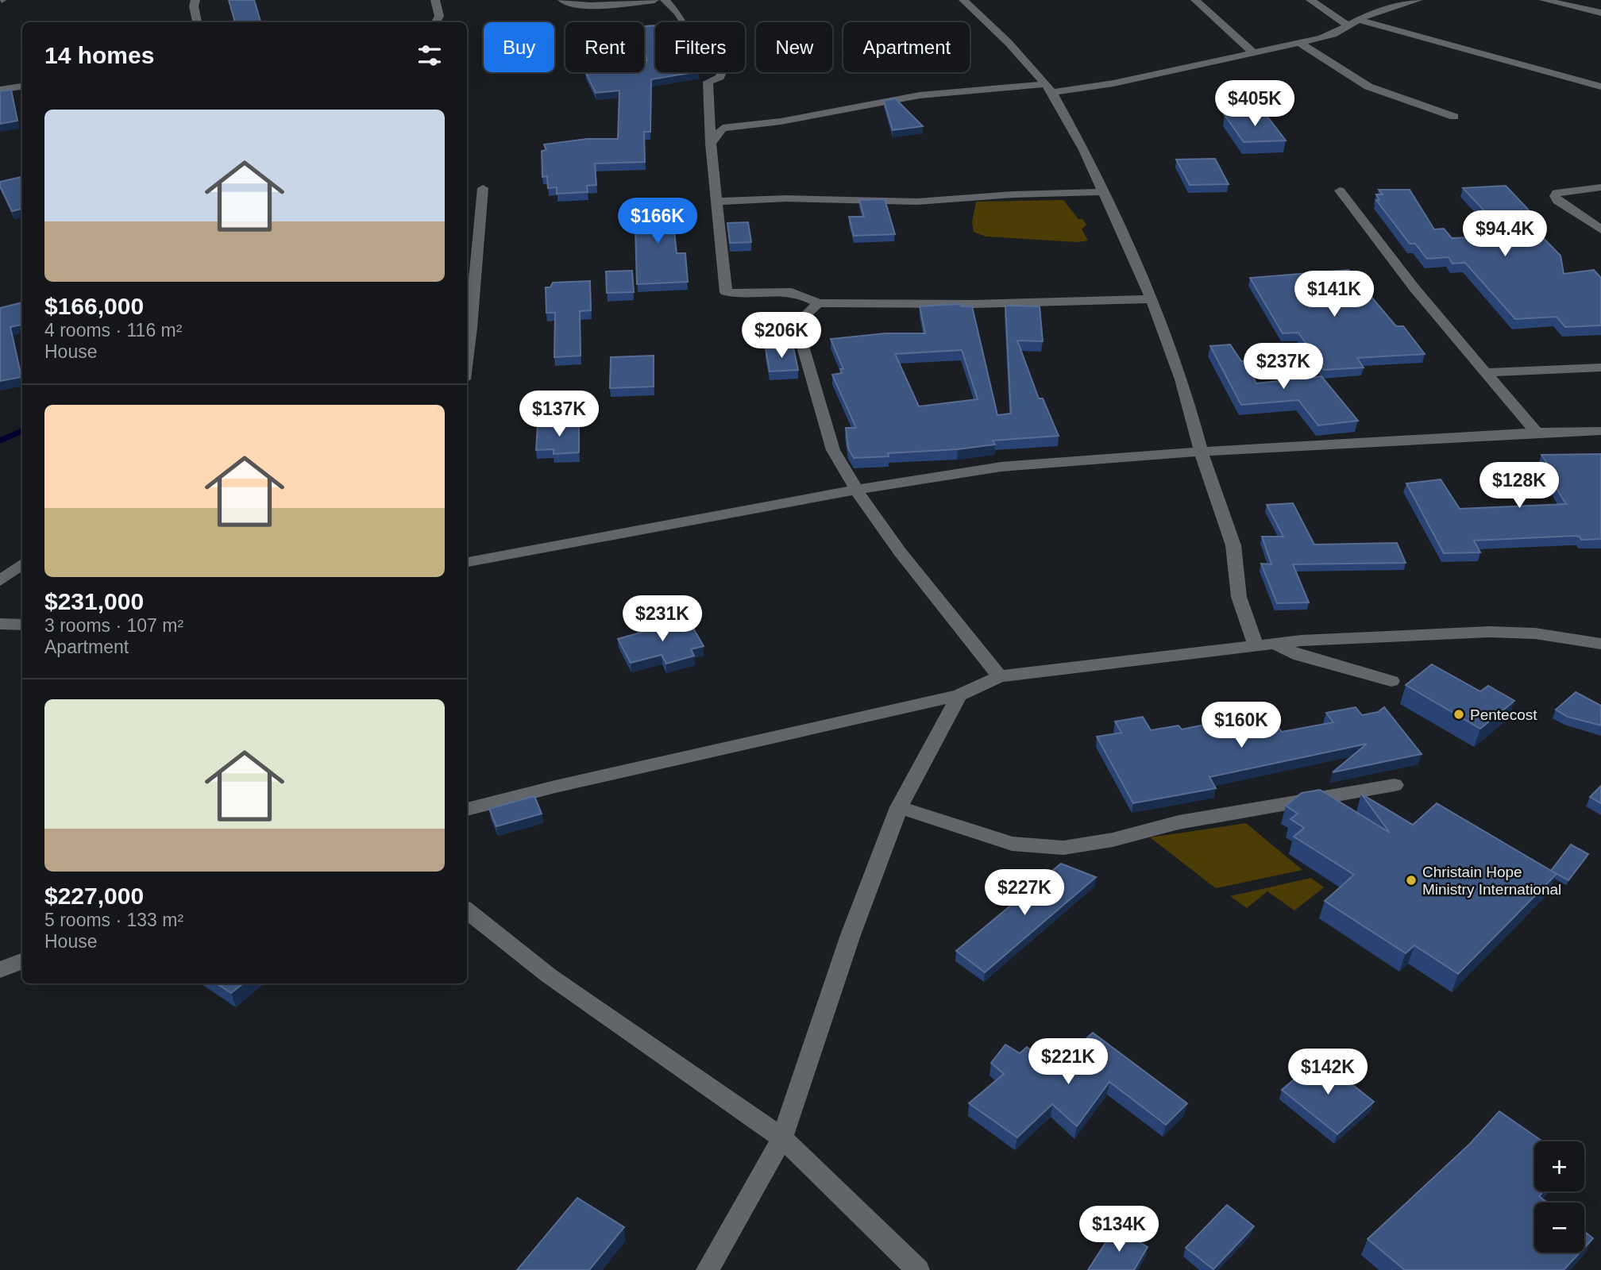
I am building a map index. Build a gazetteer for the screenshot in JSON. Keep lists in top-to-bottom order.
{
  "places": ["Pentecost", "Christain Hope Ministry International"],
  "page": {
    "chip": [
      "Buy",
      "Rent",
      "Filters",
      "New",
      "Apartment"
    ],
    "heading": "14 homes",
    "price": [
      "$405K",
      "$166K",
      "$94.4K",
      "$141K",
      "$206K",
      "$237K",
      "$137K",
      "$128K",
      "$231K",
      "$160K",
      "$227K",
      "$221K",
      "$142K",
      "$134K"
    ],
    "list": [
      {
        "name": "$166,000",
        "note": "4 rooms · 116 m² · House"
      },
      {
        "name": "$231,000",
        "note": "3 rooms · 107 m² · Apartment"
      },
      {
        "name": "$227,000",
        "note": "5 rooms · 133 m² · House"
      }
    ],
    "map_buttons": ["+", "−"]
  }
}
